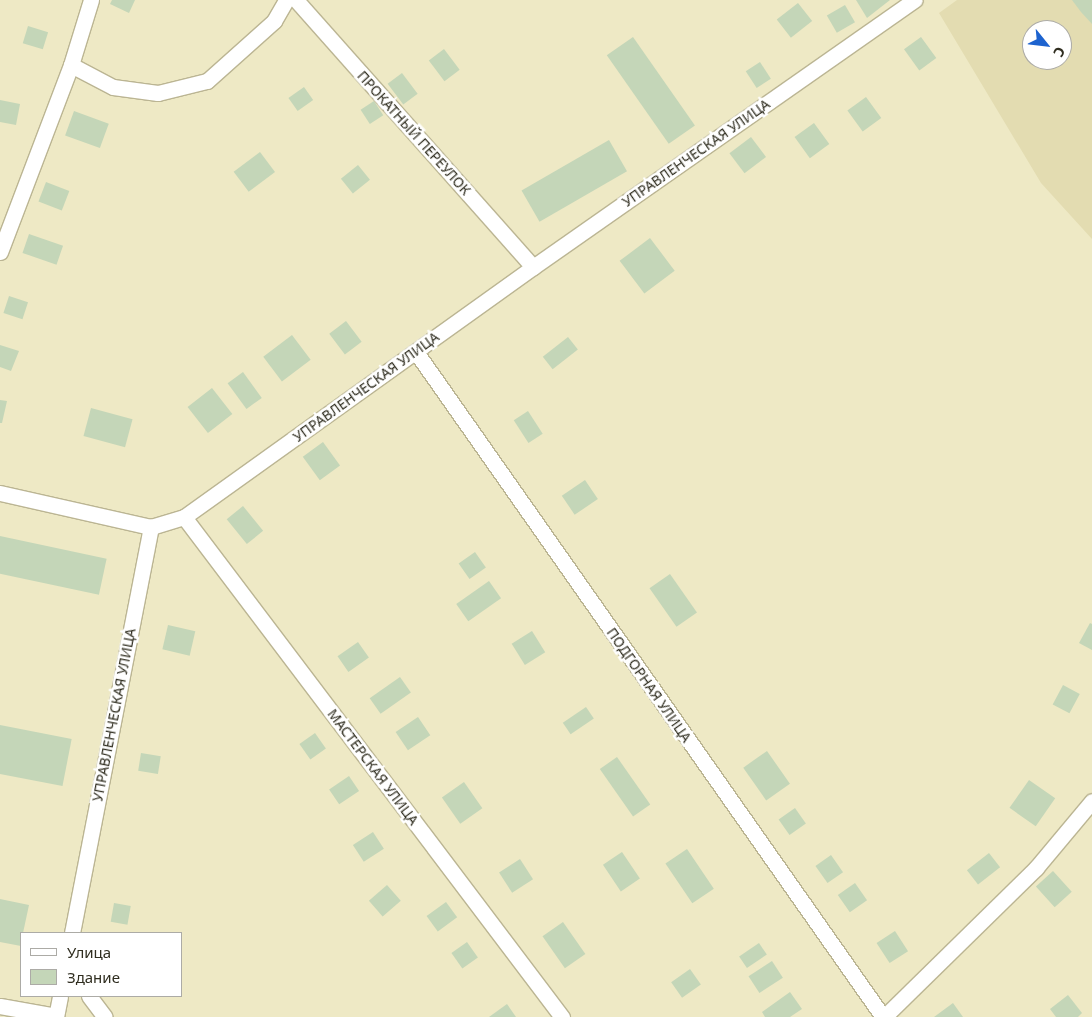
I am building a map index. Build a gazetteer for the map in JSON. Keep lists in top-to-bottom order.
{
  "streets": {
    "street": [
      "ПРОКАТНЫЙ ПЕРЕУЛОК",
      "УПРАВЛЕНЧЕСКАЯ УЛИЦА",
      "ПОДГОРНАЯ УЛИЦА",
      "МАСТЕРСКАЯ УЛИЦА"
    ]
  },
  "crossings": [
    ["ПРОКАТНЫЙ ПЕРЕУЛОК", "УПРАВЛЕНЧЕСКАЯ УЛИЦА"],
    ["УПРАВЛЕНЧЕСКАЯ УЛИЦА", "ПОДГОРНАЯ УЛИЦА"],
    ["УПРАВЛЕНЧЕСКАЯ УЛИЦА", "МАСТЕРСКАЯ УЛИЦА"]
  ],
  "legend": ["Улица", "Здание"],
  "north": "bottom right"
}
